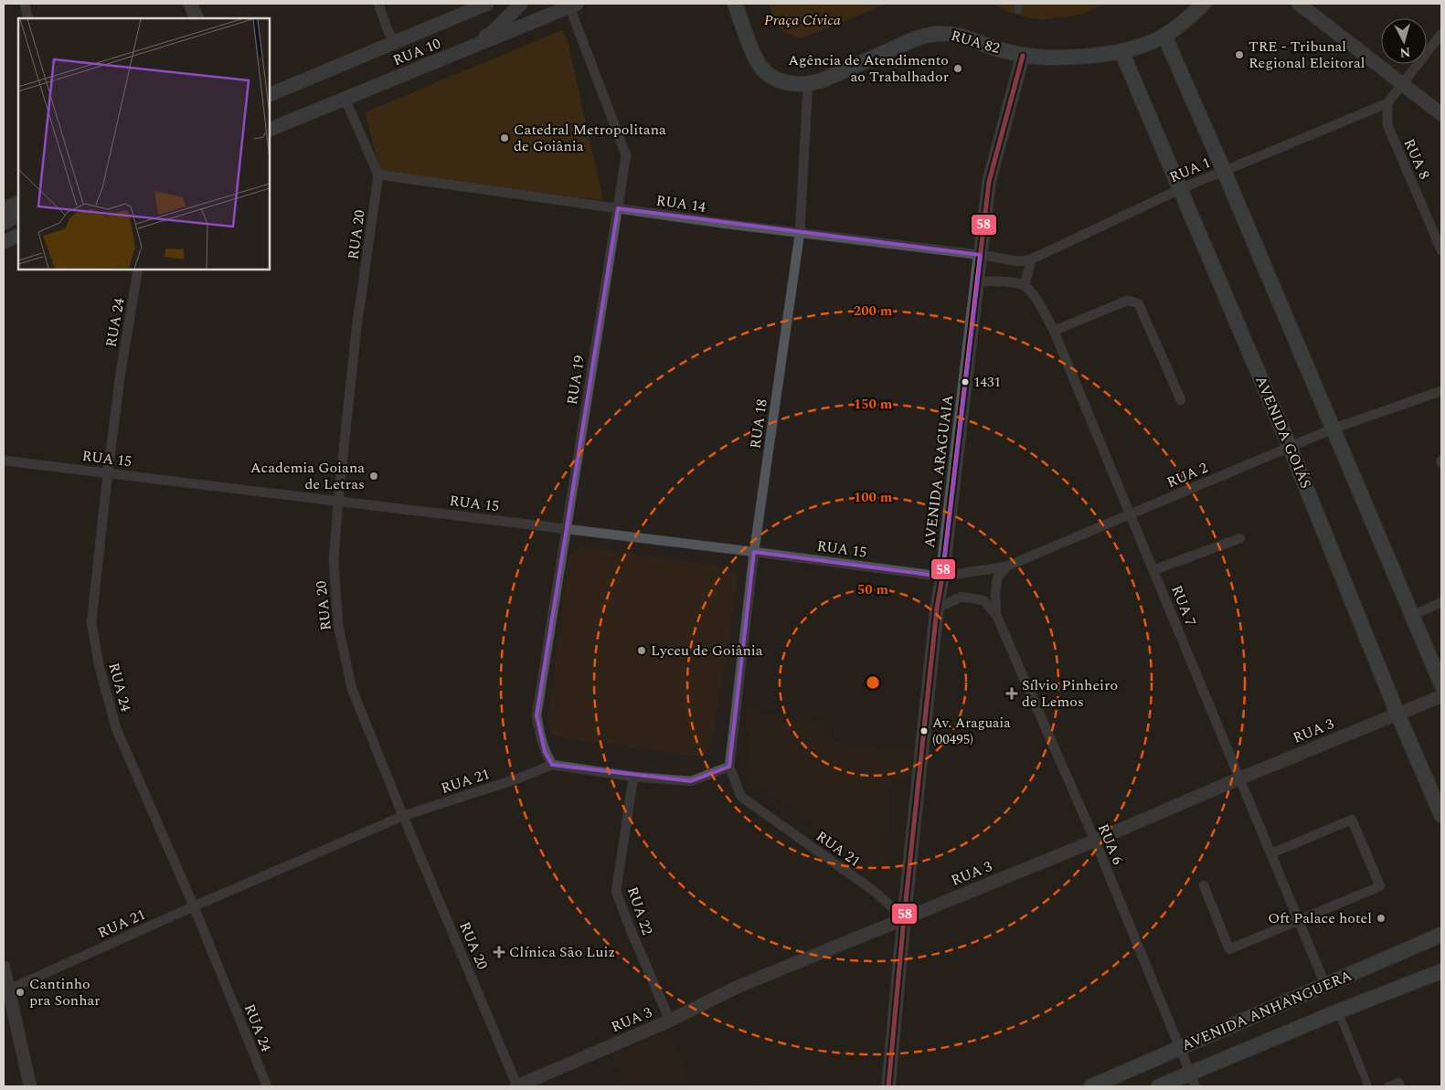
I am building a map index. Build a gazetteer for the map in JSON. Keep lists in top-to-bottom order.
{
  "streets": {
    "main road": [
      "RUA 82",
      "RUA 10",
      "AVENIDA GOIÁS",
      "AVENIDA ARAGUAIA",
      "AVENIDA ANHANGUERA"
    ],
    "street": [
      "RUA 8",
      "RUA 1",
      "RUA 14",
      "RUA 20",
      "RUA 24",
      "RUA 19",
      "RUA 18",
      "RUA 15",
      "RUA 2",
      "RUA 7",
      "RUA 3",
      "RUA 21",
      "RUA 6",
      "RUA 22"
    ]
  },
  "crossings": [
    ["RUA 82", "RUA 18"],
    ["RUA 82", "AVENIDA ARAGUAIA"],
    ["RUA 10", "RUA 19"],
    ["RUA 8", "RUA 1"],
    ["RUA 1", "RUA 14"],
    ["RUA 1", "AVENIDA ARAGUAIA"],
    ["RUA 14", "RUA 20"],
    ["RUA 14", "RUA 19"],
    ["RUA 14", "RUA 18"],
    ["RUA 14", "AVENIDA ARAGUAIA"],
    ["RUA 20", "RUA 15"],
    ["RUA 20", "RUA 3"],
    ["RUA 20", "RUA 21"],
    ["RUA 24", "RUA 15"],
    ["RUA 24", "RUA 21"],
    ["RUA 19", "RUA 15"],
    ["RUA 19", "RUA 21"],
    ["RUA 18", "RUA 15"],
    ["RUA 18", "RUA 21"],
    ["AVENIDA GOIÁS", "RUA 2"],
    ["AVENIDA GOIÁS", "RUA 3"],
    ["RUA 15", "AVENIDA ARAGUAIA"],
    ["RUA 15", "RUA 2"],
    ["AVENIDA ARAGUAIA", "RUA 2"],
    ["AVENIDA ARAGUAIA", "RUA 3"],
    ["AVENIDA ARAGUAIA", "RUA 21"],
    ["AVENIDA ARAGUAIA", "RUA 6"],
    ["RUA 2", "RUA 7"],
    ["RUA 2", "RUA 6"],
    ["RUA 7", "RUA 3"],
    ["RUA 7", "AVENIDA ANHANGUERA"],
    ["RUA 3", "RUA 21"],
    ["RUA 3", "RUA 6"],
    ["RUA 3", "RUA 22"],
    ["RUA 6", "AVENIDA ANHANGUERA"]
  ],
  "parks": ["Praça Cívica"],
  "places": {
    "other": [
      "TRE - Tribunal Regional Eleitoral",
      "Agência de Atendimento ao Trabalhador",
      "Catedral Metropolitana de Goiânia",
      "1431",
      "Academia Goiana de Letras",
      "Lyceu de Goiânia",
      "Av. Araguaia (00495)",
      "Oft Palace hotel",
      "Cantinho pra Sonhar"
    ],
    "health": ["Sílvio Pinheiro de Lemos", "Clínica São Luiz"]
  },
  "lines": ["transit line 58"],
  "north": "bottom",
  "rings": [
    "200 m",
    "150 m",
    "100 m",
    "50 m"
  ]
}
